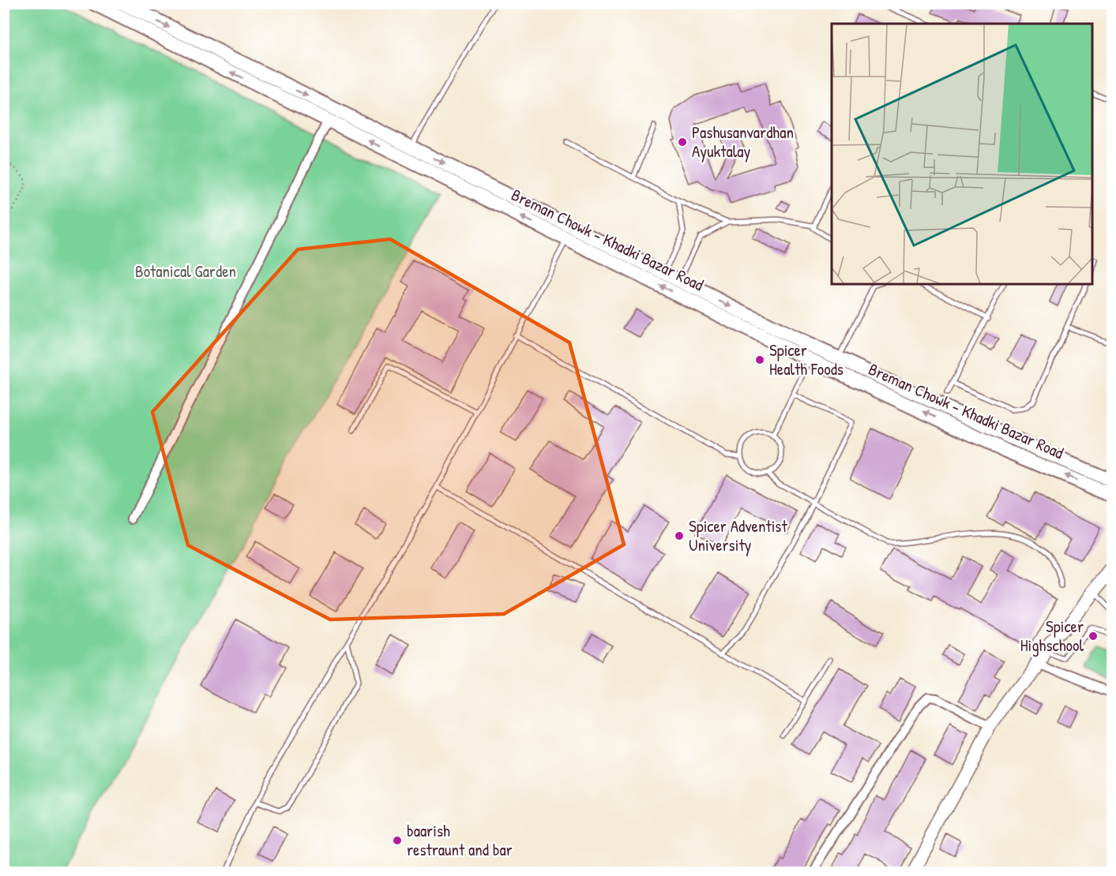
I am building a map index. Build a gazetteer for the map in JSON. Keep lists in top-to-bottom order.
{
  "streets": {
    "main road": ["Breman Chowk - Khadki Bazar Road"]
  },
  "parks": ["Botanical Garden"],
  "places": [
    "Pashusanvardhan Ayuktalay",
    "Spicer Health Foods",
    "Spicer Adventist University",
    "Spicer Highschool",
    "baarish restraunt and bar"
  ]
}
